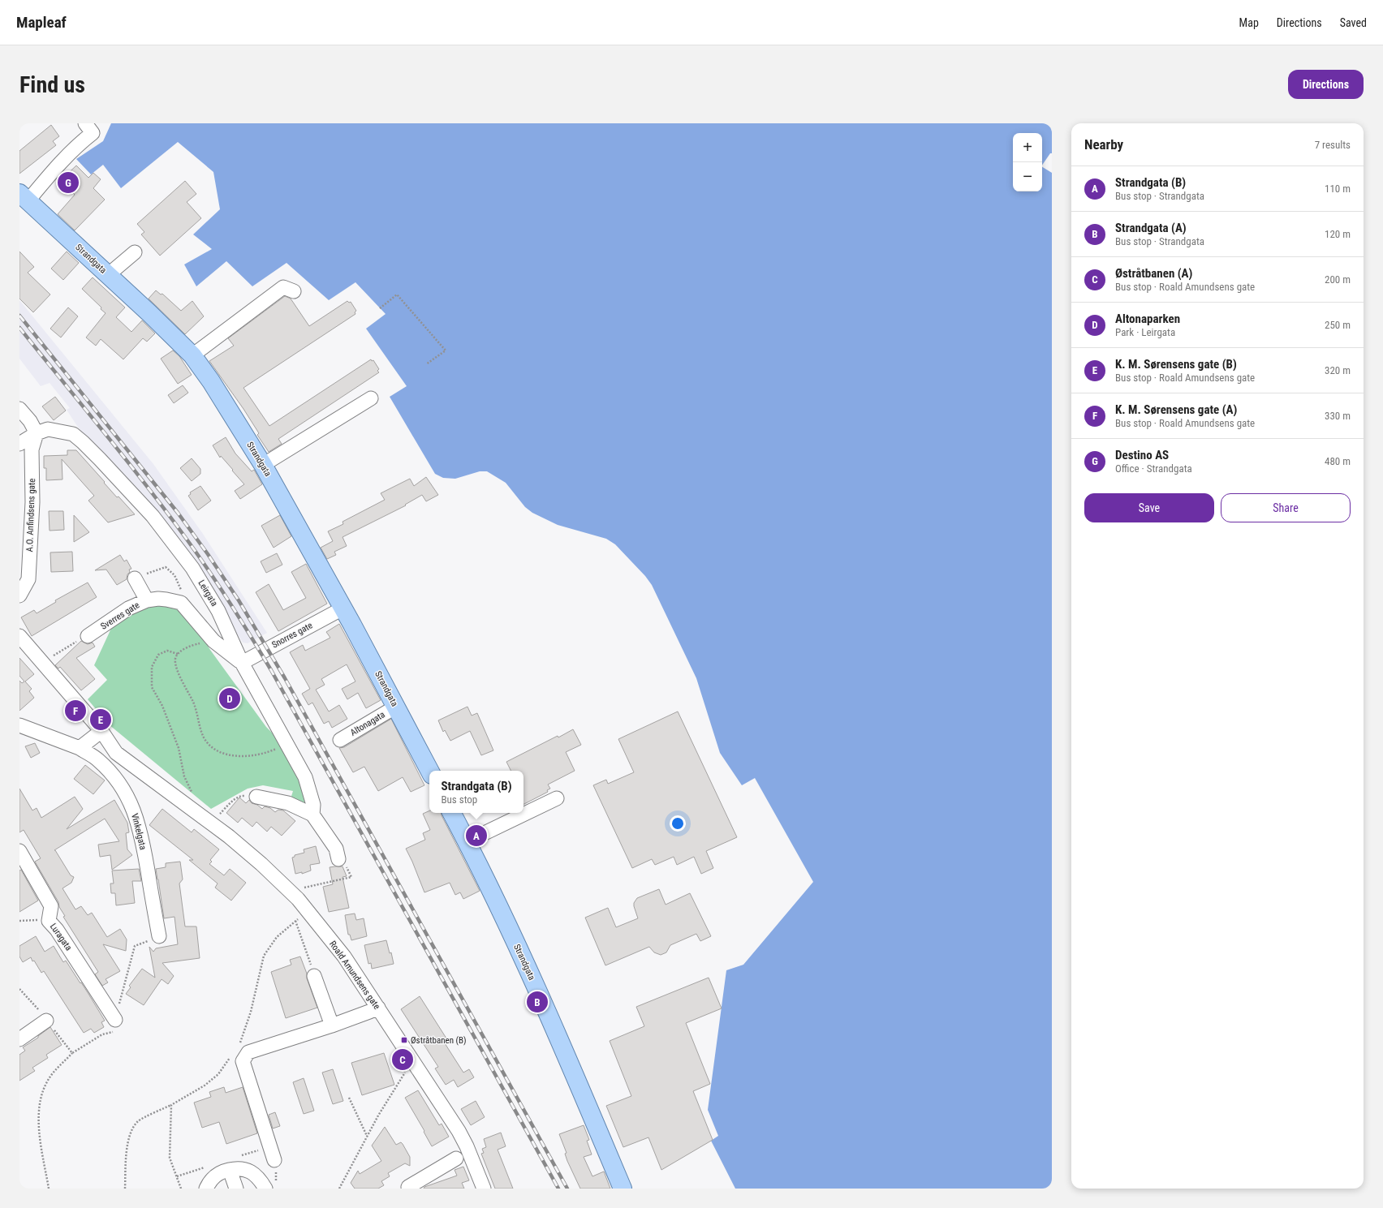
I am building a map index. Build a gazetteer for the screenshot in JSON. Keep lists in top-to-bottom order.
{
  "streets": {
    "main road": ["Strandgata"],
    "street": [
      "A.O. Anfindsens gate",
      "Leirgata",
      "Sverres gate",
      "Snorres gate",
      "Altonagata",
      "Vinkelgata",
      "Luragata",
      "Roald Amundsens gate"
    ]
  },
  "crossings": [
    ["Strandgata", "Snorres gate"],
    ["Strandgata", "Altonagata"],
    ["A.O. Anfindsens gate", "Leirgata"],
    ["Leirgata", "Snorres gate"]
  ],
  "places": {
    "transit": ["Østråtbanen (B)"]
  },
  "page": {
    "header": "Mapleaf",
    "nav": ["Map", "Directions", "Saved"],
    "buttons": [
      "Directions",
      ["Save", "Share"]
    ],
    "title": "Find us",
    "heading": ["Nearby", "7 results"],
    "map_buttons": ["+", "−"],
    "list": [
      {
        "mark": "A",
        "name": "Strandgata (B)",
        "note": "Bus stop · Strandgata",
        "value": "110 m"
      },
      {
        "mark": "B",
        "name": "Strandgata (A)",
        "note": "Bus stop · Strandgata",
        "value": "120 m"
      },
      {
        "mark": "C",
        "name": "Østråtbanen (A)",
        "note": "Bus stop · Roald Amundsens gate",
        "value": "200 m"
      },
      {
        "mark": "D",
        "name": "Altonaparken",
        "note": "Park · Leirgata",
        "value": "250 m"
      },
      {
        "mark": "E",
        "name": "K. M. Sørensens gate (B)",
        "note": "Bus stop · Roald Amundsens gate",
        "value": "320 m"
      },
      {
        "mark": "F",
        "name": "K. M. Sørensens gate (A)",
        "note": "Bus stop · Roald Amundsens gate",
        "value": "330 m"
      },
      {
        "mark": "G",
        "name": "Destino AS",
        "note": "Office · Strandgata",
        "value": "480 m"
      }
    ],
    "pins": [
      "G",
      "D",
      "F",
      "E",
      "A",
      "B",
      "C"
    ],
    "popup": ["Strandgata (B)", "Bus stop"]
  }
}
